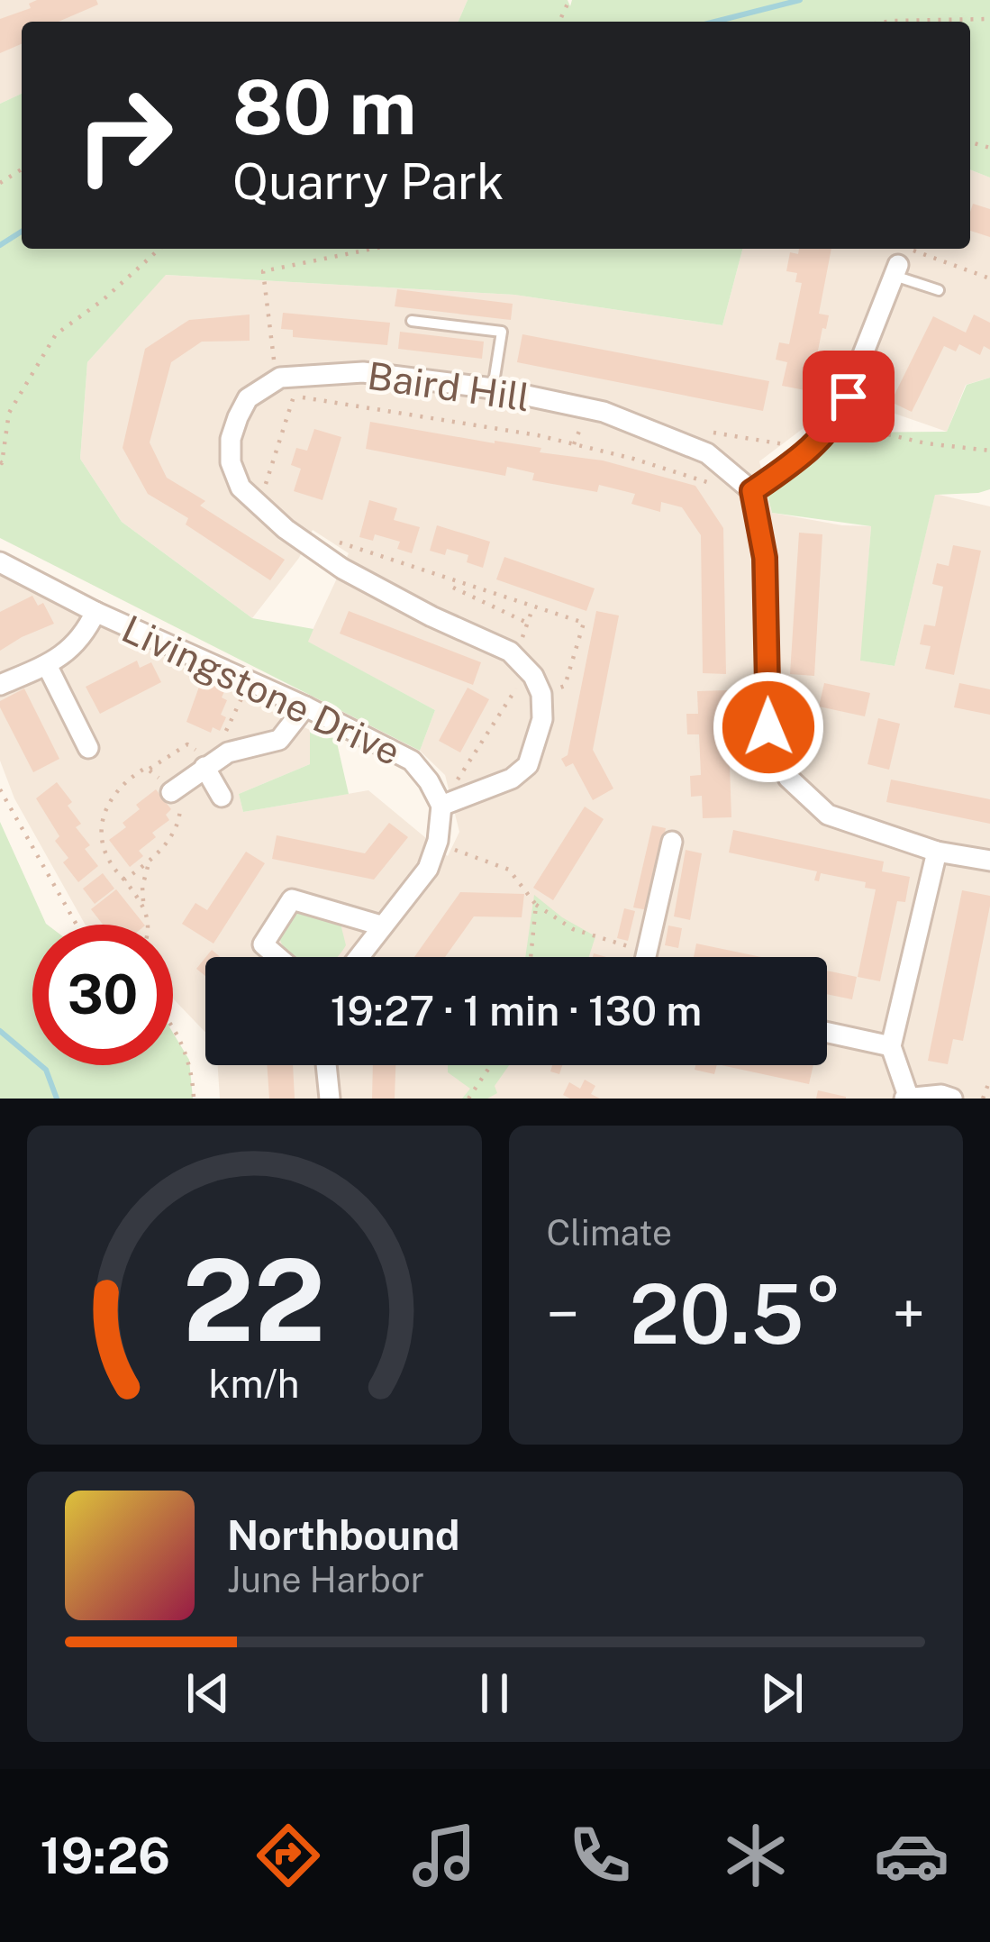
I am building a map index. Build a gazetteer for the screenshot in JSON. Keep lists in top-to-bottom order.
{
  "streets": {
    "street": ["Baird Hill", "Livingstone Drive"]
  },
  "page": {
    "turn": ["80 m", "Quarry Park"],
    "limit": "30",
    "trip": "19:27 · 1 min · 130 m",
    "tile": "Climate",
    "heat": ["−", "20.5°", "+"],
    "song": ["Northbound", "June Harbor"],
    "tabs": "19:26",
    "gauge": ["22", "km/h"]
  }
}
